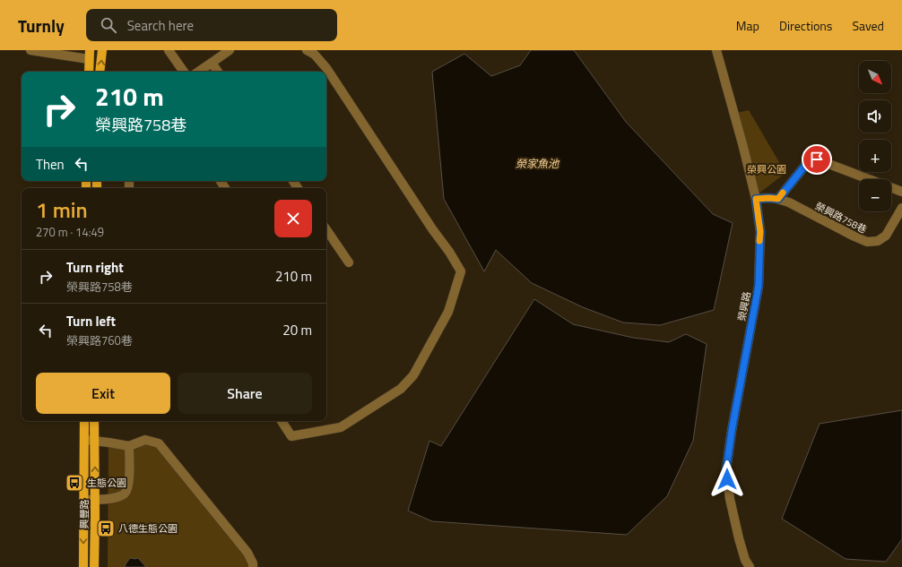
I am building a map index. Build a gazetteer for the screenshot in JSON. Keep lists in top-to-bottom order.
{
  "streets": {
    "main road": ["興豐路"],
    "street": ["榮興路758巷", "榮興路"]
  },
  "crossings": [
    ["榮興路758巷", "榮興路"]
  ],
  "water": ["榮家魚池"],
  "parks": ["榮興公園"],
  "places": {
    "bus stop": ["生態公園", "八德生態公園"]
  },
  "north": "bottom right",
  "page": {
    "header": "Turnly",
    "search": "Search here",
    "nav": ["Map", "Directions", "Saved"],
    "map_buttons": ["+", "−"],
    "turn": ["210 m", "榮興路758巷"],
    "then": "Then",
    "heading": ["1 min", "270 m · 14:49"],
    "list": [
      {
        "name": "Turn right",
        "note": "榮興路758巷",
        "value": "210 m"
      },
      {
        "name": "Turn left",
        "note": "榮興路760巷",
        "value": "20 m"
      }
    ],
    "buttons": ["Exit", "Share"]
  }
}
